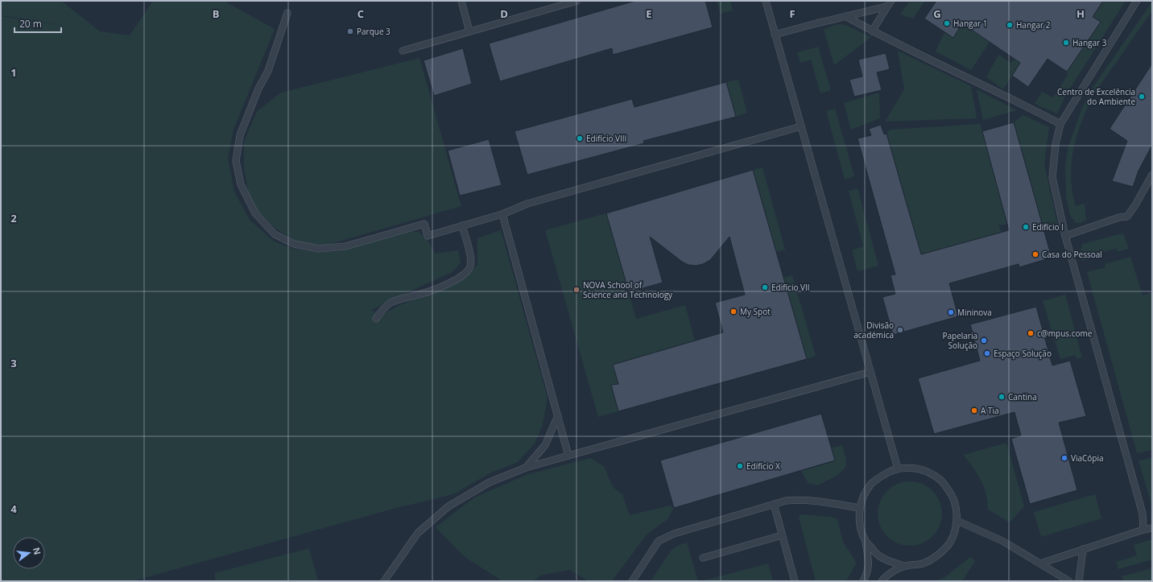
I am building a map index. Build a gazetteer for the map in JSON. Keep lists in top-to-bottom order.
{
  "places": [
    "Hangar 1",
    "Hangar 2",
    "Parque 3",
    "Hangar 3",
    "Centro de Excelência do Ambiente",
    "Edifício VIII",
    "Edifício I",
    "Casa do Pessoal",
    "Edifício VII",
    "NOVA School of Science and Technology",
    "My Spot",
    "Mininova",
    "Divisão académica",
    "c@mpus.come",
    "Papelaria Solução",
    "Espaço Solução",
    "Cantina",
    "A Tia",
    "ViaCópia",
    "Edifício X"
  ],
  "scale_bar": "20 m",
  "north": "right",
  "grid": {
    "columns": [
      "B",
      "C",
      "D",
      "E",
      "F",
      "G",
      "H"
    ],
    "rows": [
      "1",
      "2",
      "3",
      "4"
    ]
  }
}
